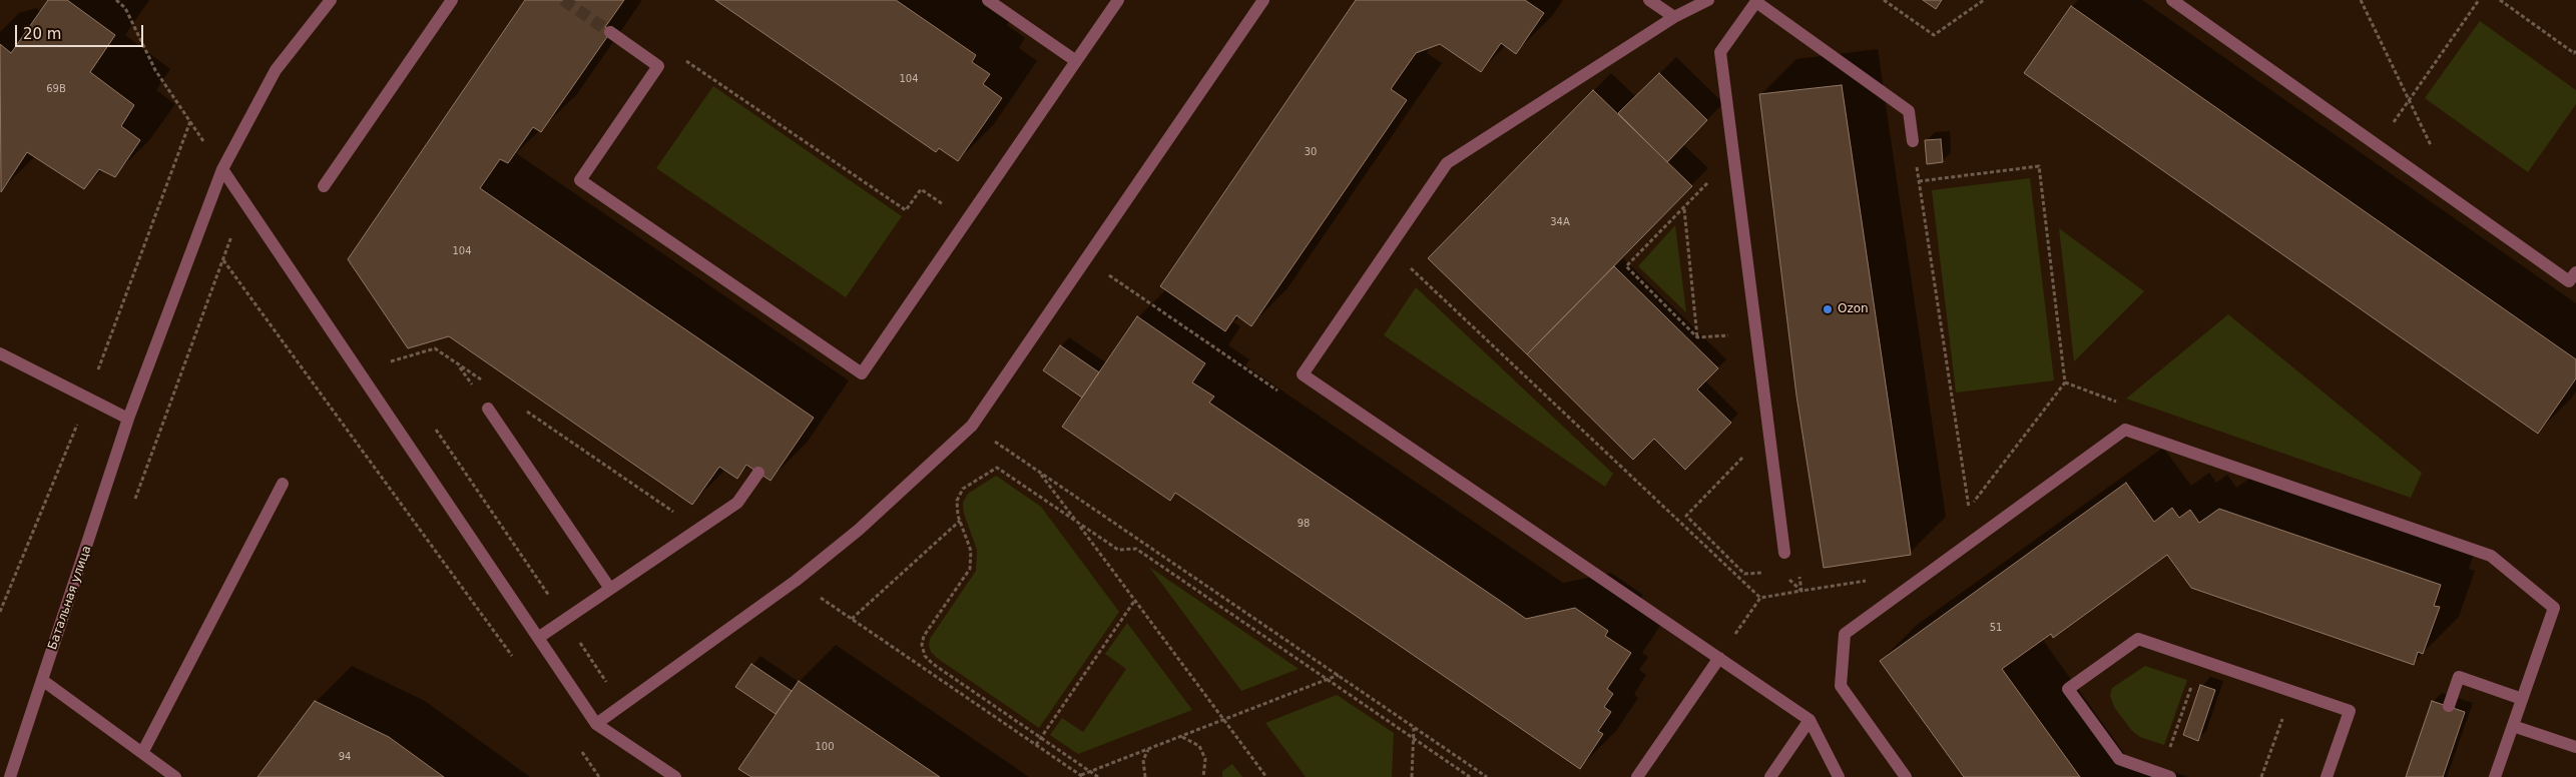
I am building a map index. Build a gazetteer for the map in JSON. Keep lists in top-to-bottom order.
{
  "streets": {
    "street": ["Батальная улица"]
  },
  "places": ["Ozon"],
  "house_numbers": [
    "104",
    "69В",
    "30",
    "34А",
    "104",
    "98",
    "51",
    "100",
    "94"
  ],
  "scale_bar": "20 m"
}
